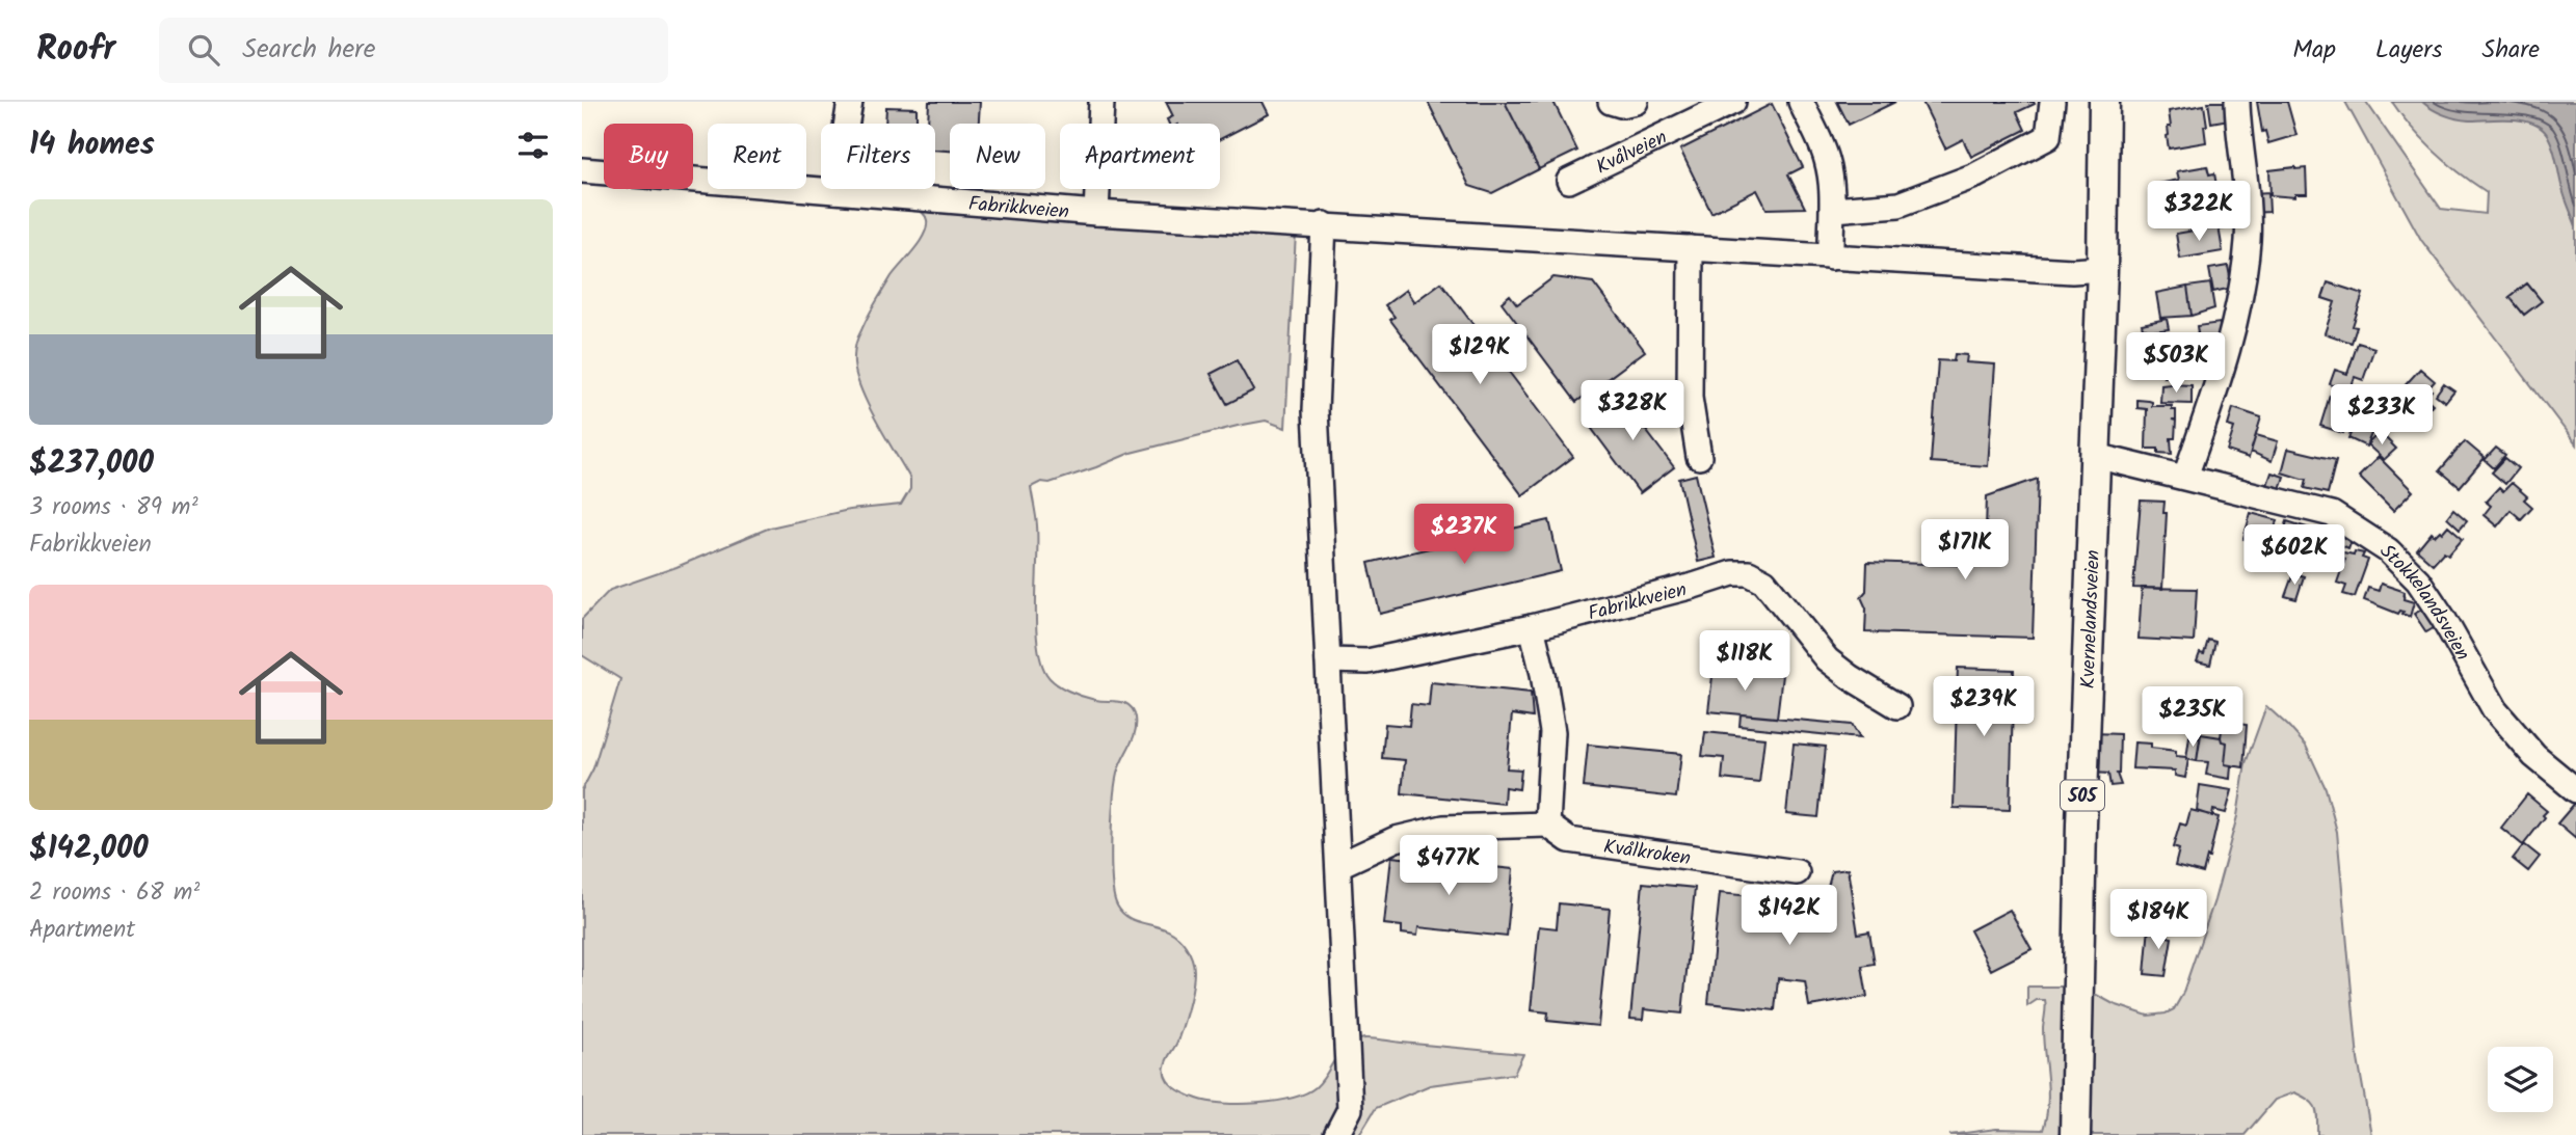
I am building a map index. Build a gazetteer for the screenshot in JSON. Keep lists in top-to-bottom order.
{
  "streets": {
    "main road": ["Kvernelandsveien", "505"],
    "street": [
      "Kvålveien",
      "Fabrikkveien",
      "Stokkelandsveien",
      "Kvålkroken"
    ]
  },
  "crossings": [
    ["Fabrikkveien", "Kvernelandsveien"],
    ["Stokkelandsveien", "Kvernelandsveien"]
  ],
  "page": {
    "header": "Roofr",
    "search": "Search here",
    "nav": ["Map", "Layers", "Share"],
    "heading": "14 homes",
    "chip": [
      "Buy",
      "Rent",
      "Filters",
      "New",
      "Apartment"
    ],
    "price": [
      "$322K",
      "$129K",
      "$503K",
      "$328K",
      "$233K",
      "$237K",
      "$171K",
      "$602K",
      "$118K",
      "$239K",
      "$235K",
      "$477K",
      "$142K",
      "$184K"
    ],
    "list": [
      {
        "name": "$237,000",
        "note": "3 rooms · 89 m² · Fabrikkveien"
      },
      {
        "name": "$142,000",
        "note": "2 rooms · 68 m² · Apartment"
      }
    ]
  }
}
